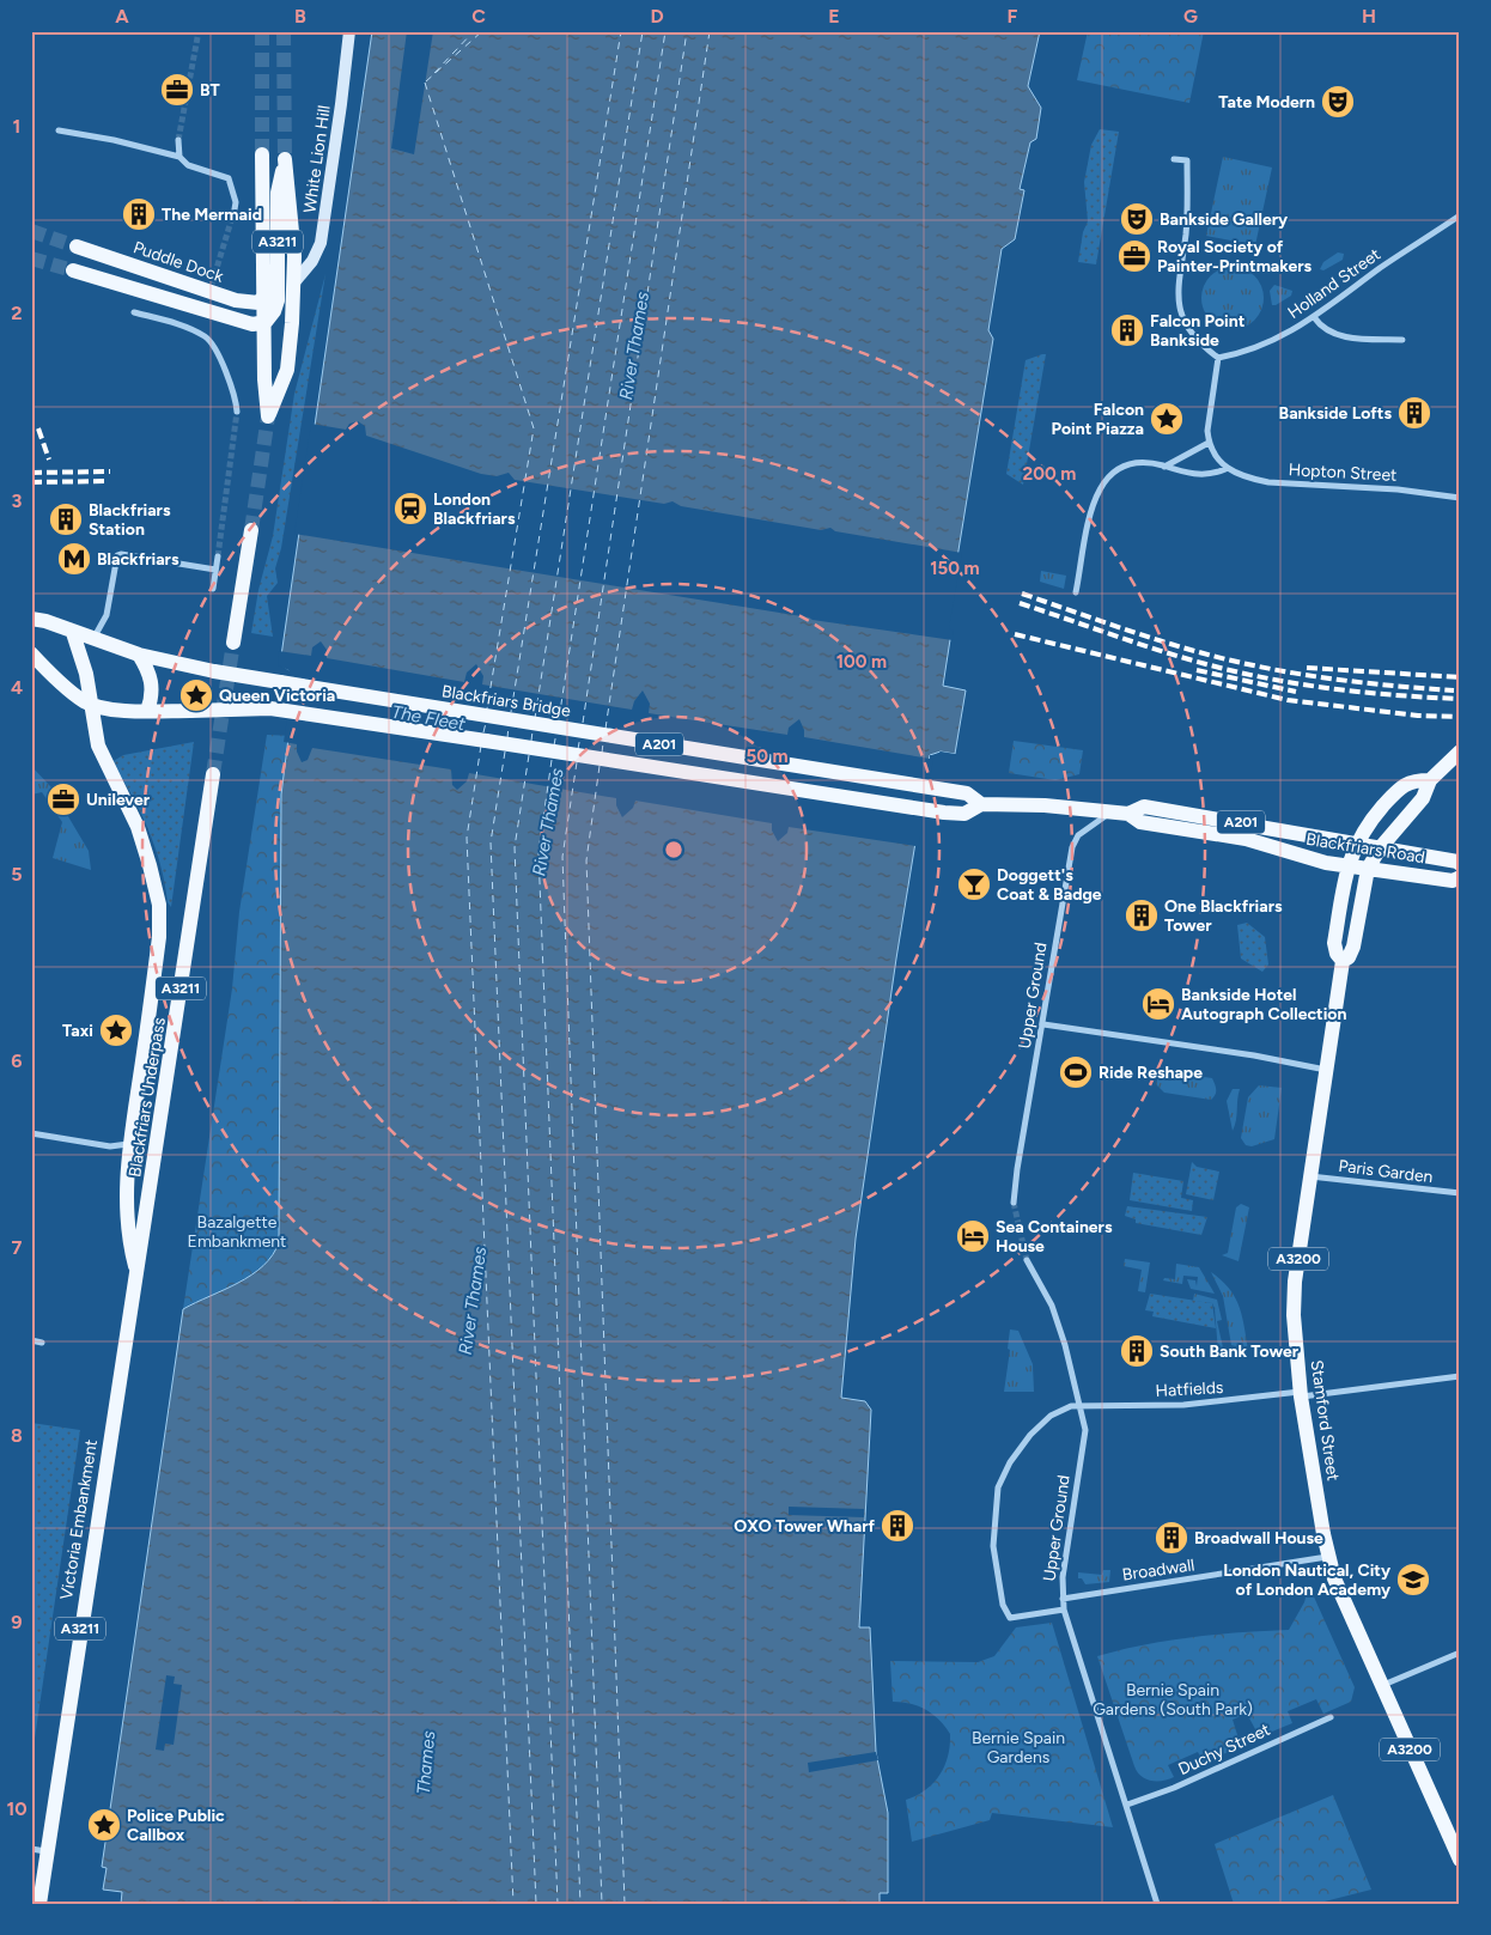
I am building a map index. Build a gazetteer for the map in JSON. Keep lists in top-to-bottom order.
{
  "streets": {
    "main road": [
      "A3211",
      "Puddle Dock",
      "Blackfriars Bridge",
      "A201",
      "Blackfriars Road",
      "Blackfriars Underpass",
      "A3200",
      "Stamford Street",
      "Victoria Embankment"
    ],
    "street": [
      "White Lion Hill",
      "Holland Street",
      "Hopton Street",
      "Upper Ground",
      "Paris Garden",
      "Hatfields",
      "Broadwall",
      "Duchy Street"
    ]
  },
  "crossings": [
    ["White Lion Hill", "A3211"],
    ["A3211", "Puddle Dock"],
    ["A3211", "A201"],
    ["A3211", "Blackfriars Underpass"],
    ["Blackfriars Bridge", "A201"],
    ["Blackfriars Bridge", "Blackfriars Road"],
    ["A201", "Blackfriars Road"],
    ["Blackfriars Road", "Upper Ground"],
    ["Blackfriars Road", "A3200"],
    ["Blackfriars Road", "Stamford Street"],
    ["Upper Ground", "Hatfields"],
    ["Upper Ground", "Broadwall"],
    ["Upper Ground", "Duchy Street"],
    ["Blackfriars Underpass", "Victoria Embankment"],
    ["Paris Garden", "Stamford Street"],
    ["A3200", "Stamford Street"],
    ["Hatfields", "Stamford Street"],
    ["Stamford Street", "Broadwall"]
  ],
  "water": ["River Thames", "The Fleet", "Thames"],
  "parks": ["Bazalgette Embankment", "Bernie Spain Gardens (South Park)", "Bernie Spain Gardens"],
  "places": {
    "office": ["BT", "Royal Society of Painter-Printmakers", "Unilever"],
    "theatre": ["Tate Modern", "Bankside Gallery"],
    "building": [
      "The Mermaid",
      "Falcon Point Bankside",
      "Bankside Lofts",
      "Blackfriars Station",
      "One Blackfriars Tower",
      "South Bank Tower",
      "OXO Tower Wharf",
      "Broadwall House"
    ],
    "place": [
      "Falcon Point Piazza",
      "Queen Victoria",
      "Taxi",
      "Police Public Callbox"
    ],
    "station": ["London Blackfriars"],
    "metro station": ["Blackfriars"],
    "bar": ["Doggett's Coat & Badge"],
    "hotel": ["Bankside Hotel Autograph Collection", "Sea Containers House"],
    "sports": ["Ride Reshape"],
    "school or university": ["London Nautical, City of London Academy"]
  },
  "grid": {
    "columns": [
      "A",
      "B",
      "C",
      "D",
      "E",
      "F",
      "G",
      "H"
    ],
    "rows": [
      "1",
      "2",
      "3",
      "4",
      "5",
      "6",
      "7",
      "8",
      "9",
      "10"
    ]
  },
  "rings": [
    "200 m",
    "150 m",
    "100 m",
    "50 m"
  ]
}
